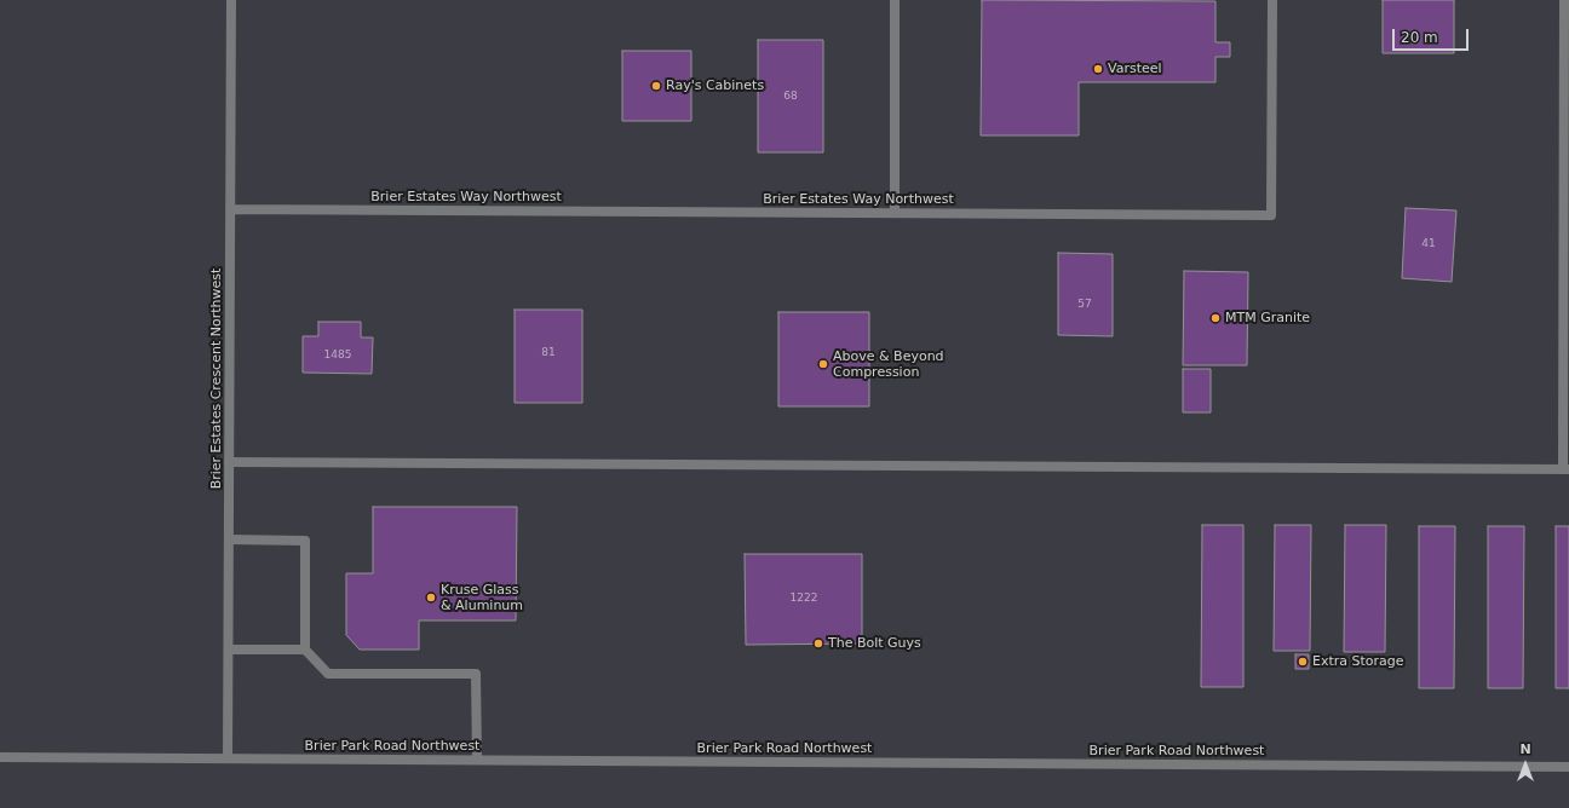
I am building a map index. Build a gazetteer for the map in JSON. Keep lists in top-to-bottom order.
{
  "streets": {
    "street": ["Brier Estates Way Northwest", "Brier Estates Crescent Northwest", "Brier Park Road Northwest"]
  },
  "crossings": [
    ["Brier Estates Way Northwest", "Brier Estates Crescent Northwest"],
    ["Brier Estates Crescent Northwest", "Brier Park Road Northwest"]
  ],
  "places": [
    "Varsteel",
    "Ray's Cabinets",
    "MTM Granite",
    "Above & Beyond Compression",
    "Kruse Glass & Aluminum",
    "The Bolt Guys",
    "Extra Storage"
  ],
  "house_numbers": [
    "68",
    "41",
    "57",
    "81",
    "1485",
    "1222"
  ],
  "scale_bar": "20 m",
  "north": "top"
}
